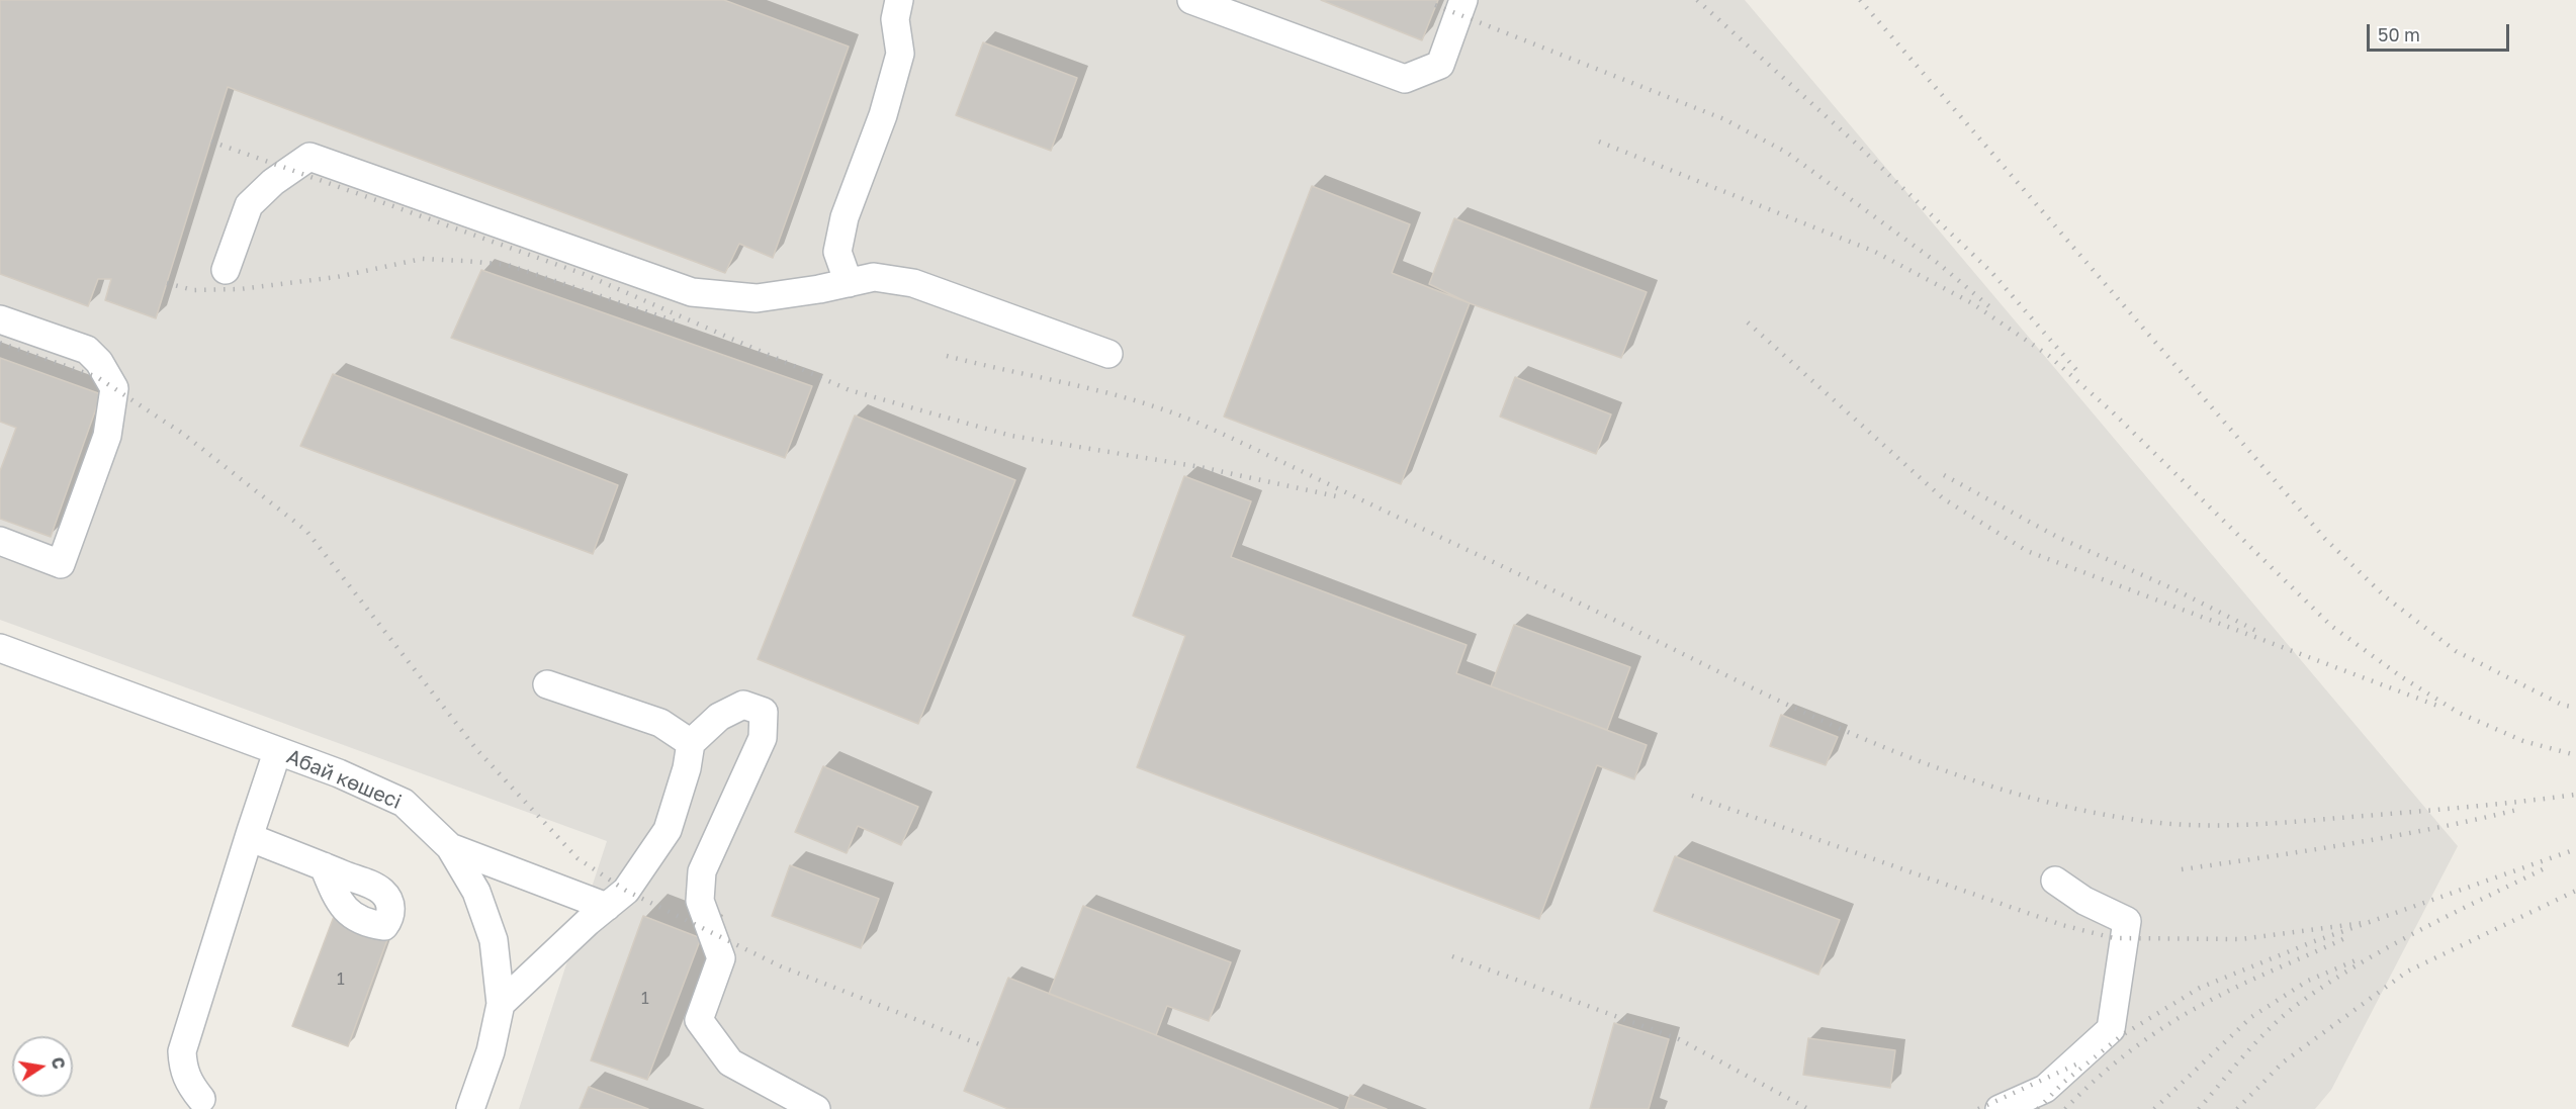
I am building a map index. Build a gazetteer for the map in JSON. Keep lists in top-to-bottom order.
{
  "streets": {
    "street": ["Абай көшесі"]
  },
  "house_numbers": ["1", "1"],
  "scale_bar": "50 m",
  "north": "right"
}
